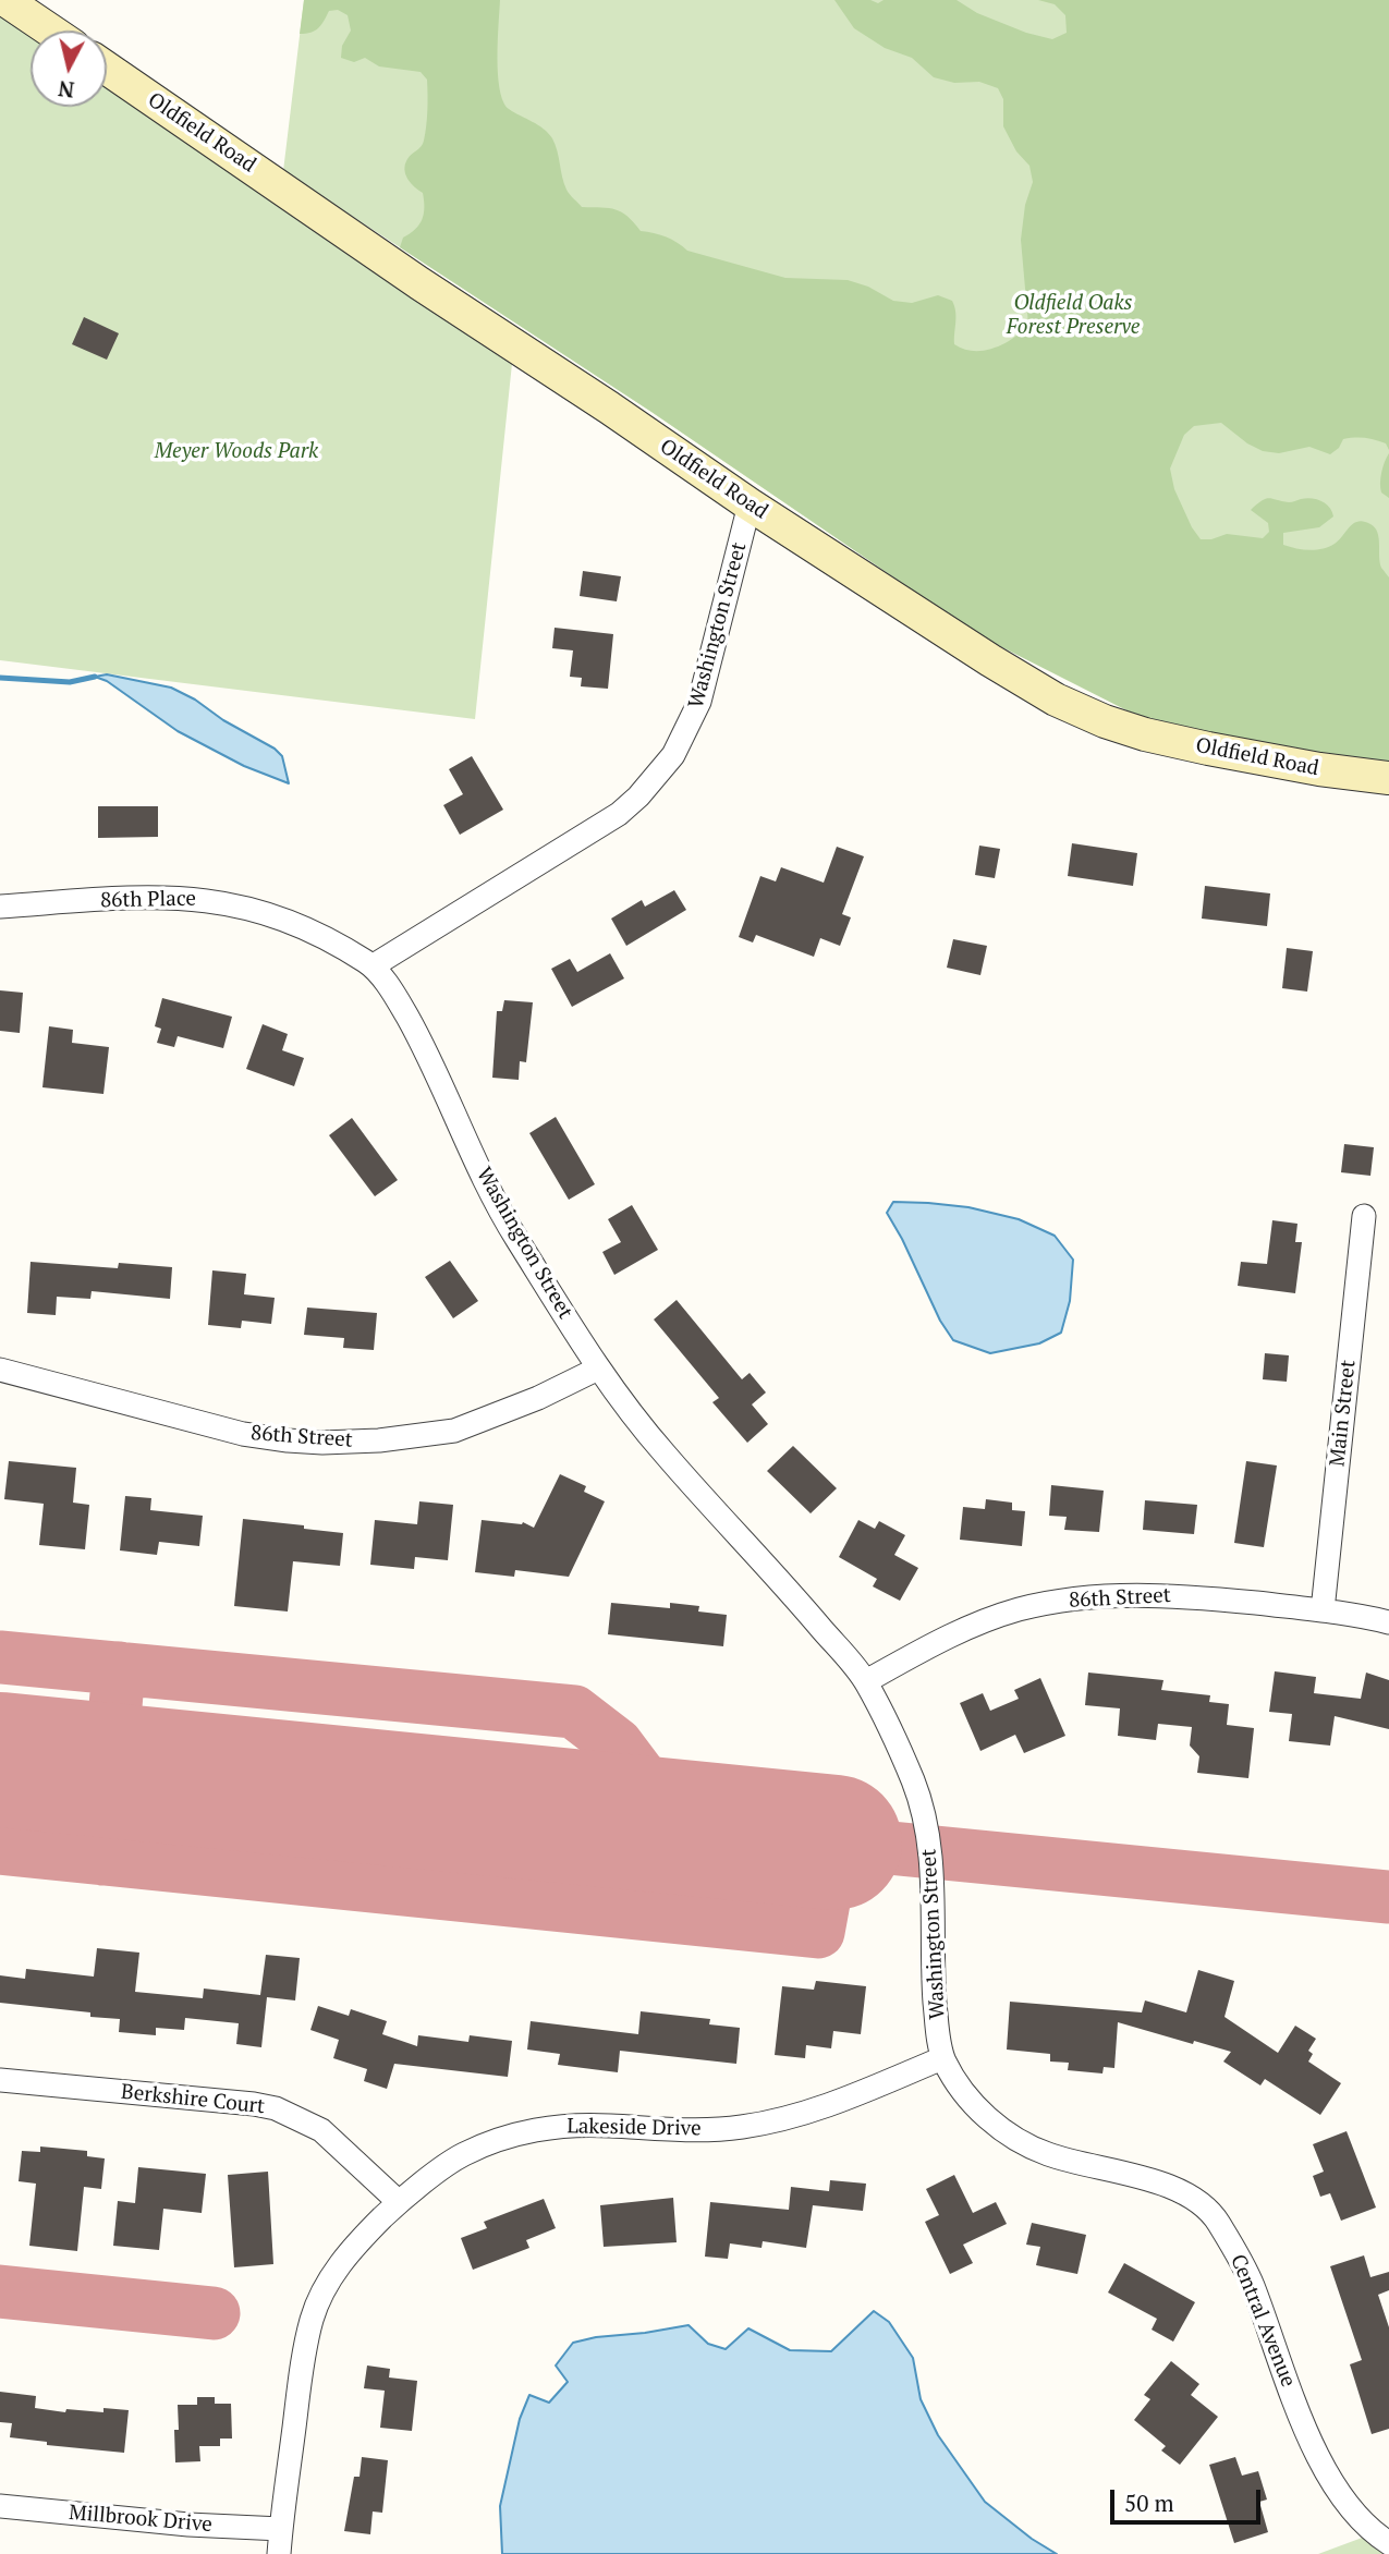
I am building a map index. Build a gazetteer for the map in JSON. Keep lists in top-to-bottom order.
{
  "streets": {
    "street": [
      "Oldfield Road",
      "Washington Street",
      "86th Place",
      "Main Street",
      "86th Street",
      "Berkshire Court",
      "Lakeside Drive",
      "Central Avenue",
      "Millbrook Drive"
    ]
  },
  "crossings": [
    ["Oldfield Road", "Washington Street"],
    ["Washington Street", "86th Place"],
    ["Washington Street", "86th Street"],
    ["Washington Street", "Lakeside Drive"],
    ["Washington Street", "Central Avenue"],
    ["Main Street", "86th Street"],
    ["Berkshire Court", "Lakeside Drive"],
    ["Lakeside Drive", "Central Avenue"],
    ["Lakeside Drive", "Millbrook Drive"]
  ],
  "parks": ["Oldfield Oaks Forest Preserve", "Meyer Woods Park"],
  "scale_bar": "50 m",
  "north": "bottom"
}
